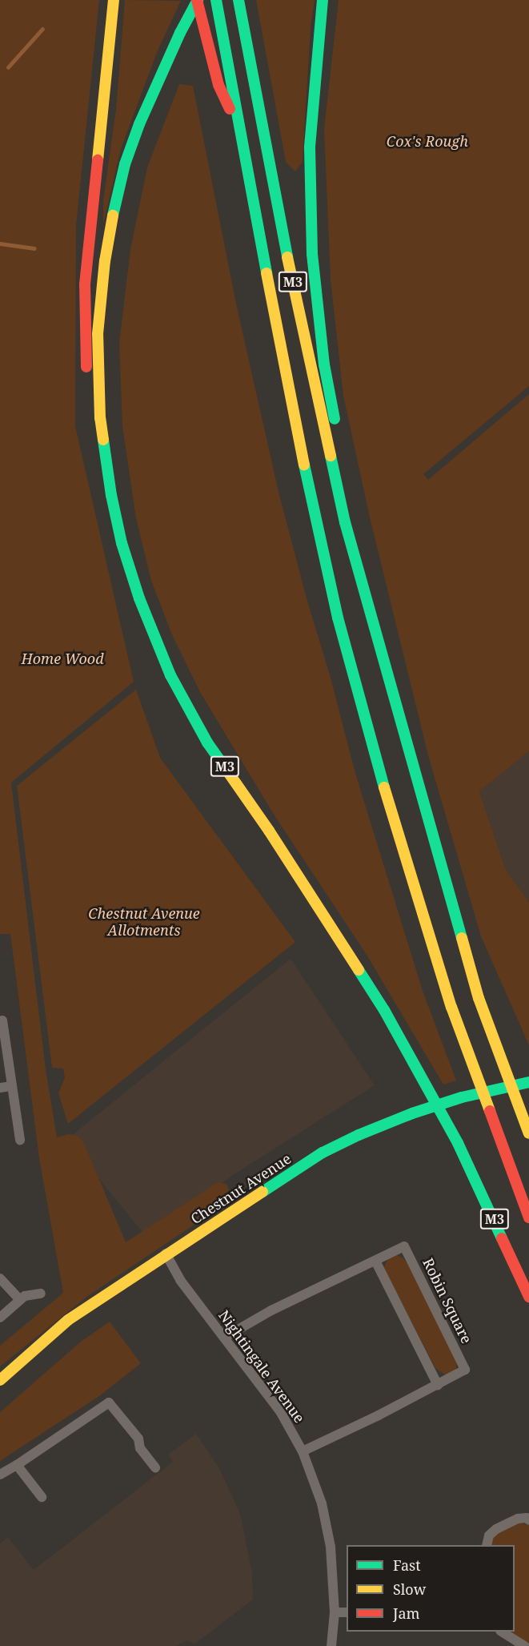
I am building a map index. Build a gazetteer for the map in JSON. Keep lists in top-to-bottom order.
{
  "streets": {
    "main road": ["M3", "Chestnut Avenue"],
    "street": ["Robin Square", "Nightingale Avenue"]
  },
  "crossings": [
    ["Chestnut Avenue", "Nightingale Avenue"],
    ["Robin Square", "Nightingale Avenue"]
  ],
  "parks": ["Cox's Rough", "Home Wood", "Chestnut Avenue Allotments"],
  "legend": ["Fast", "Slow", "Jam"]
}
